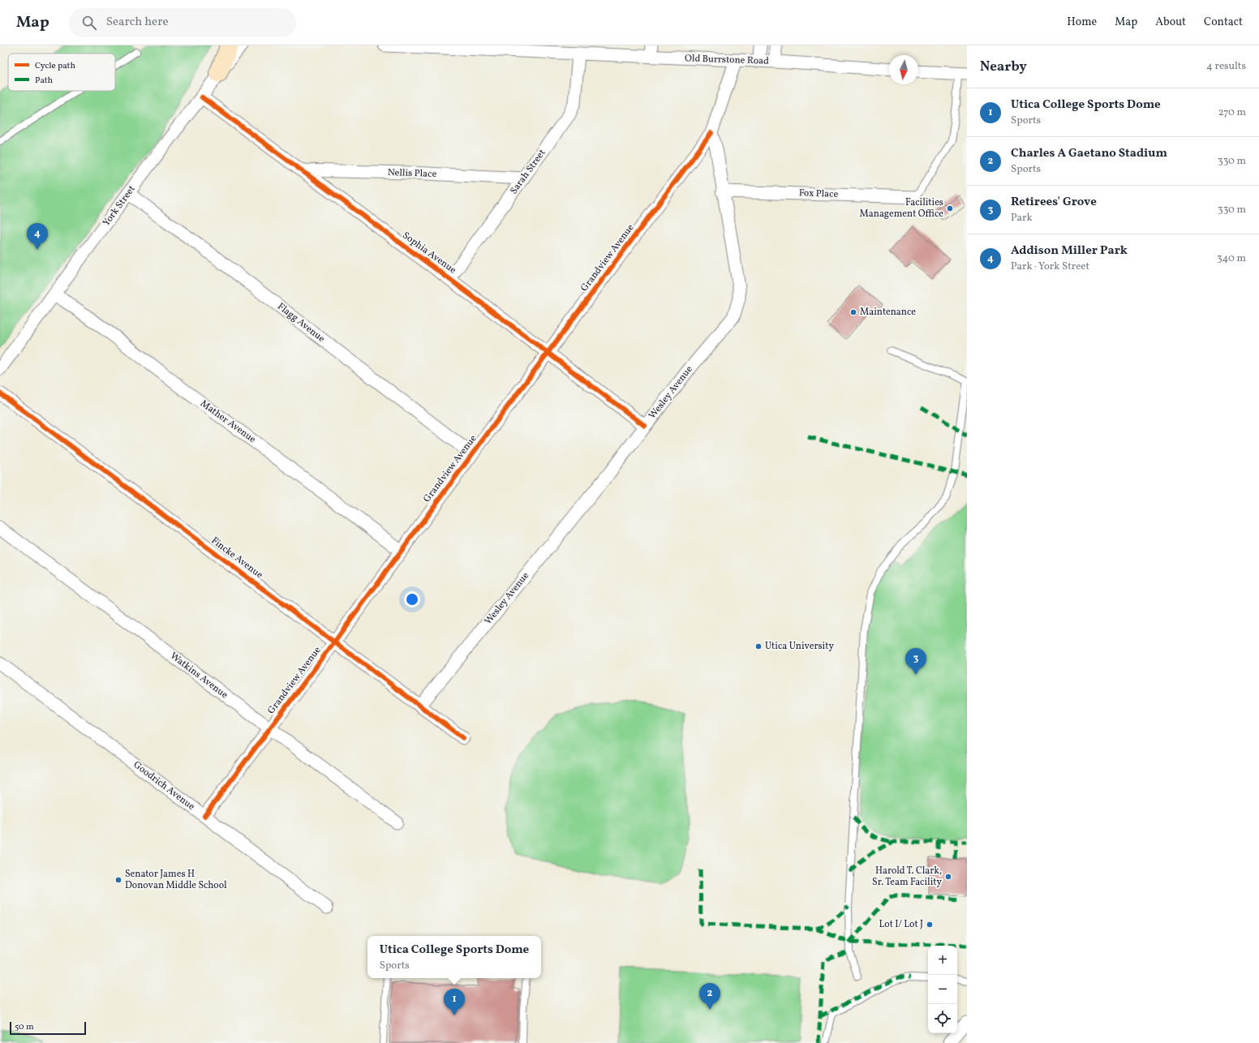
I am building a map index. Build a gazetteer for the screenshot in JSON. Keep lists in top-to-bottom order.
{
  "streets": {
    "street": [
      "Old Burrstone Road",
      "Sarah Street",
      "Nellis Place",
      "Fox Place",
      "York Street",
      "Sophia Avenue",
      "Grandview Avenue",
      "Flagg Avenue",
      "Wesley Avenue",
      "Mather Avenue",
      "Fincke Avenue",
      "Watkins Avenue",
      "Goodrich Avenue"
    ]
  },
  "crossings": [
    ["Old Burrstone Road", "Sarah Street"],
    ["Sarah Street", "Nellis Place"],
    ["Sarah Street", "Sophia Avenue"],
    ["Nellis Place", "Sophia Avenue"],
    ["Fox Place", "Wesley Avenue"],
    ["York Street", "Sophia Avenue"],
    ["York Street", "Flagg Avenue"],
    ["York Street", "Mather Avenue"],
    ["Sophia Avenue", "Grandview Avenue"],
    ["Sophia Avenue", "Wesley Avenue"],
    ["Grandview Avenue", "Flagg Avenue"],
    ["Grandview Avenue", "Wesley Avenue"],
    ["Grandview Avenue", "Mather Avenue"],
    ["Grandview Avenue", "Fincke Avenue"],
    ["Grandview Avenue", "Watkins Avenue"],
    ["Grandview Avenue", "Goodrich Avenue"],
    ["Wesley Avenue", "Fincke Avenue"]
  ],
  "places": [
    "Facilities Management Office",
    "Maintenance",
    "Utica University",
    "Harold T. Clark, Sr. Team Facility",
    "Senator James H Donovan Middle School",
    "Lot I/ Lot J"
  ],
  "legend": ["Cycle path", "Path"],
  "scale_bar": "50 m",
  "north": "bottom",
  "page": {
    "header": "Map",
    "search": "Search here",
    "nav": [
      "Home",
      "Map",
      "About",
      "Contact"
    ],
    "heading": ["Nearby", "4 results"],
    "list": [
      {
        "mark": "1",
        "name": "Utica College Sports Dome",
        "note": "Sports",
        "value": "270 m"
      },
      {
        "mark": "2",
        "name": "Charles A Gaetano Stadium",
        "note": "Sports",
        "value": "330 m"
      },
      {
        "mark": "3",
        "name": "Retirees' Grove",
        "note": "Park",
        "value": "330 m"
      },
      {
        "mark": "4",
        "name": "Addison Miller Park",
        "note": "Park · York Street",
        "value": "340 m"
      }
    ],
    "pins": [
      "4",
      "3",
      "2",
      "1"
    ],
    "popup": ["Utica College Sports Dome", "Sports"],
    "map_buttons": ["+", "−"],
    "scale": "50 m"
  }
}
